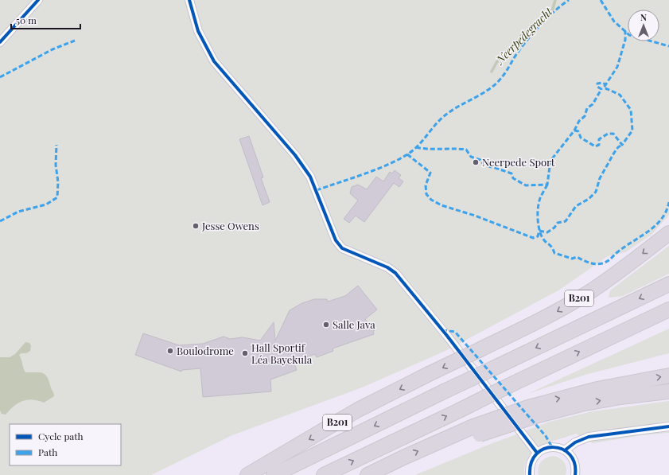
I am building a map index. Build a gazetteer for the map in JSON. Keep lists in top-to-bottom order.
{
  "streets": {
    "highway": ["B201"]
  },
  "water": ["Neerpedegracht"],
  "places": [
    "Neerpede Sport",
    "Jesse Owens",
    "Salle Java",
    "Boulodrome",
    "Hall Sportif Léa Bayekula"
  ],
  "legend": ["Cycle path", "Path"],
  "scale_bar": "50 m",
  "north": "top"
}
